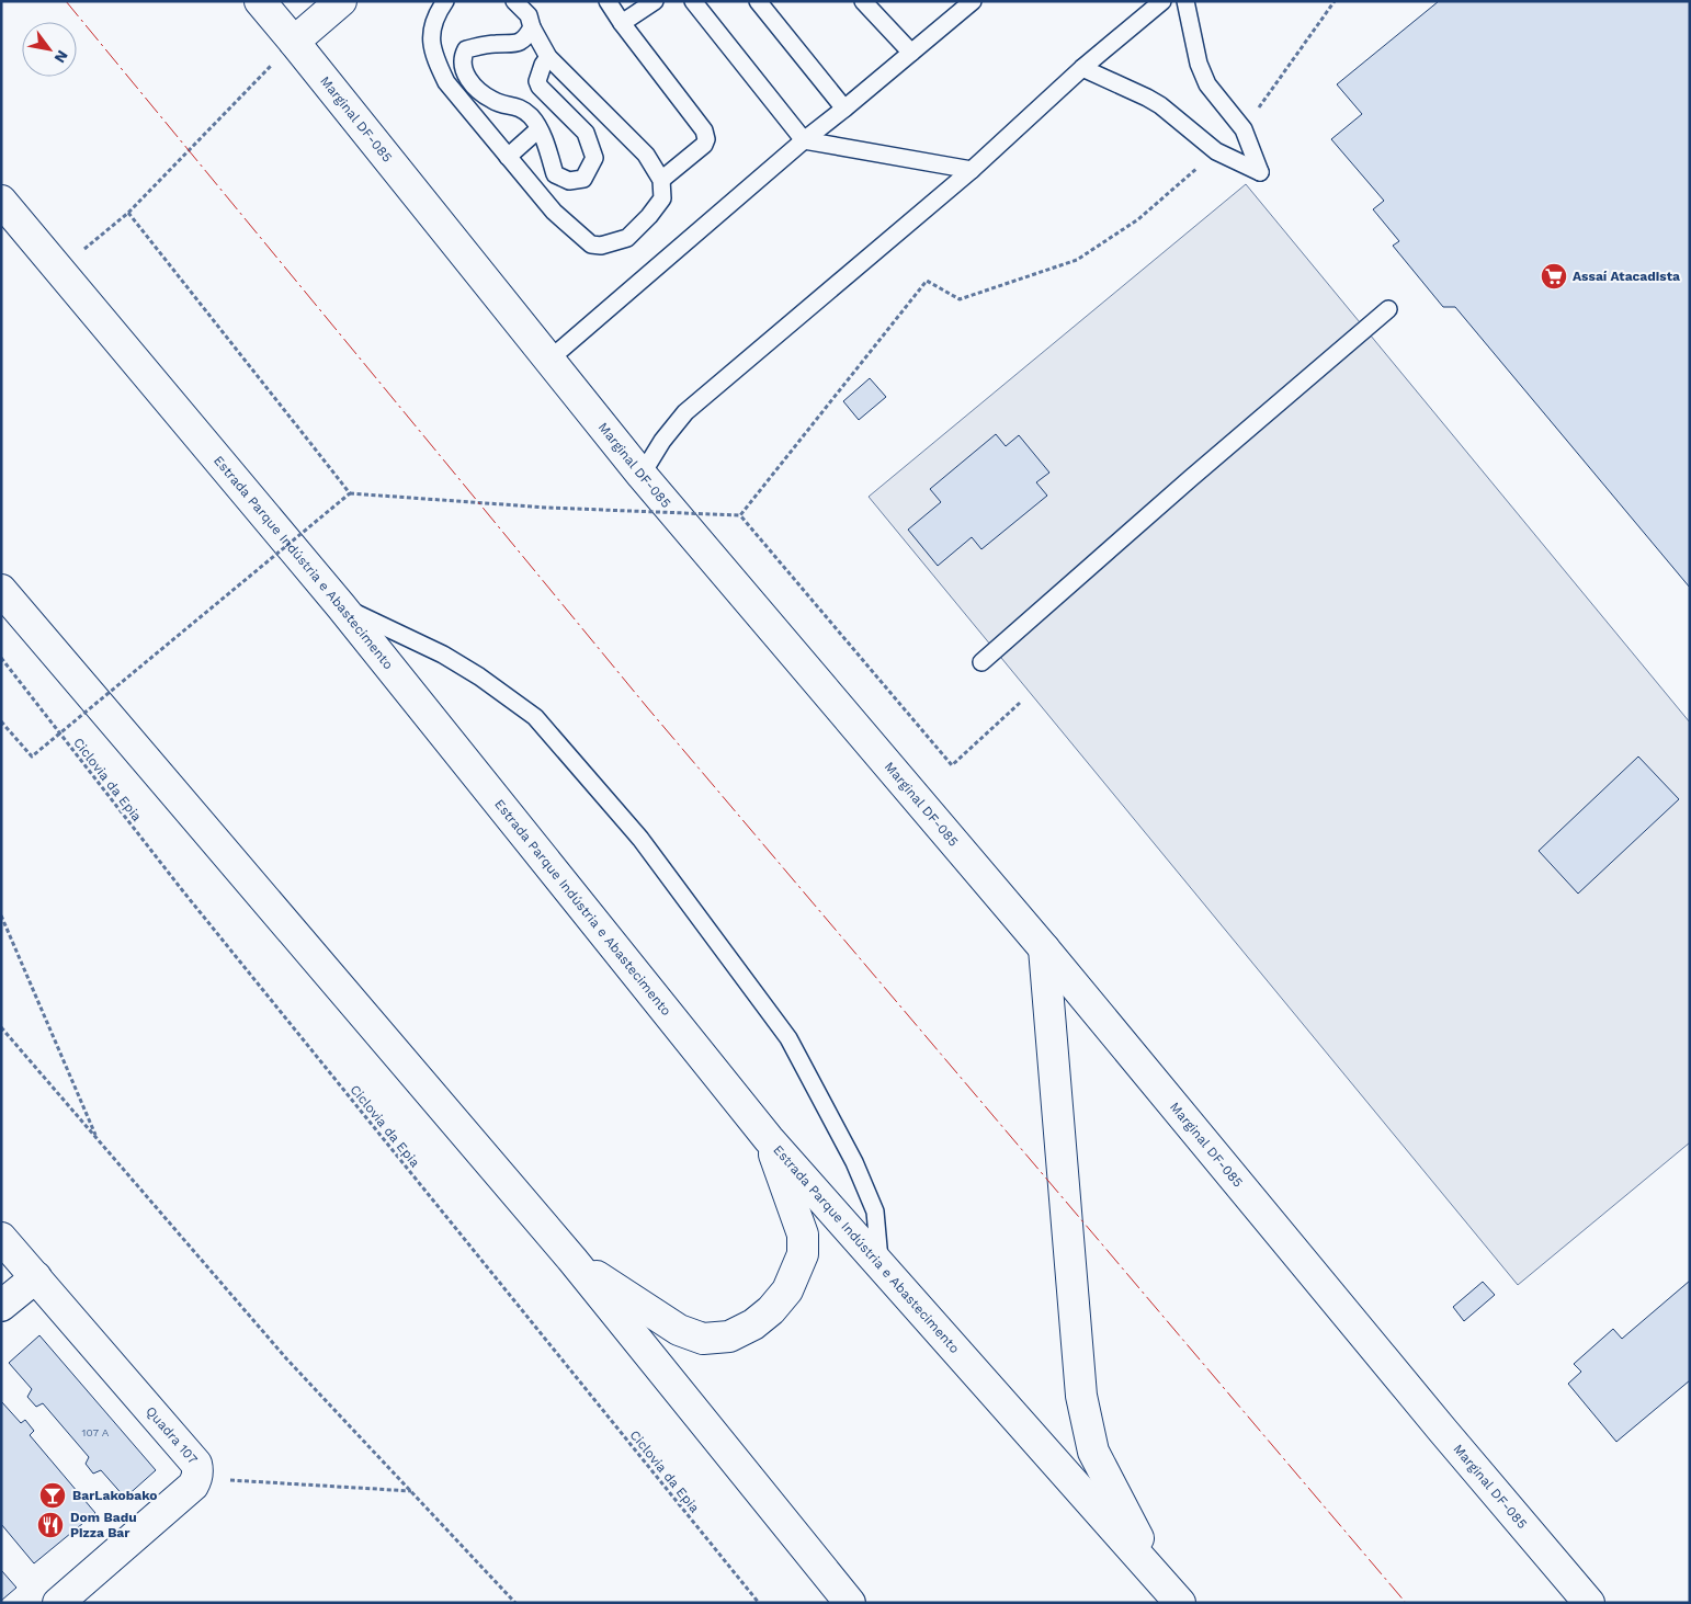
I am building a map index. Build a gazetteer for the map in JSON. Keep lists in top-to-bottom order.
{
  "streets": {
    "main road": ["Marginal DF-085", "Estrada Parque Indústria e Abastecimento", "Quadra 107"],
    "path": ["Ciclovia da Epia"]
  },
  "places": {
    "supermarket": ["Assaí Atacadista"],
    "bar": ["BarLakobako"],
    "restaurant": ["Dom Badu Pizza Bar"]
  },
  "house_numbers": ["107 A"],
  "north": "bottom right"
}
